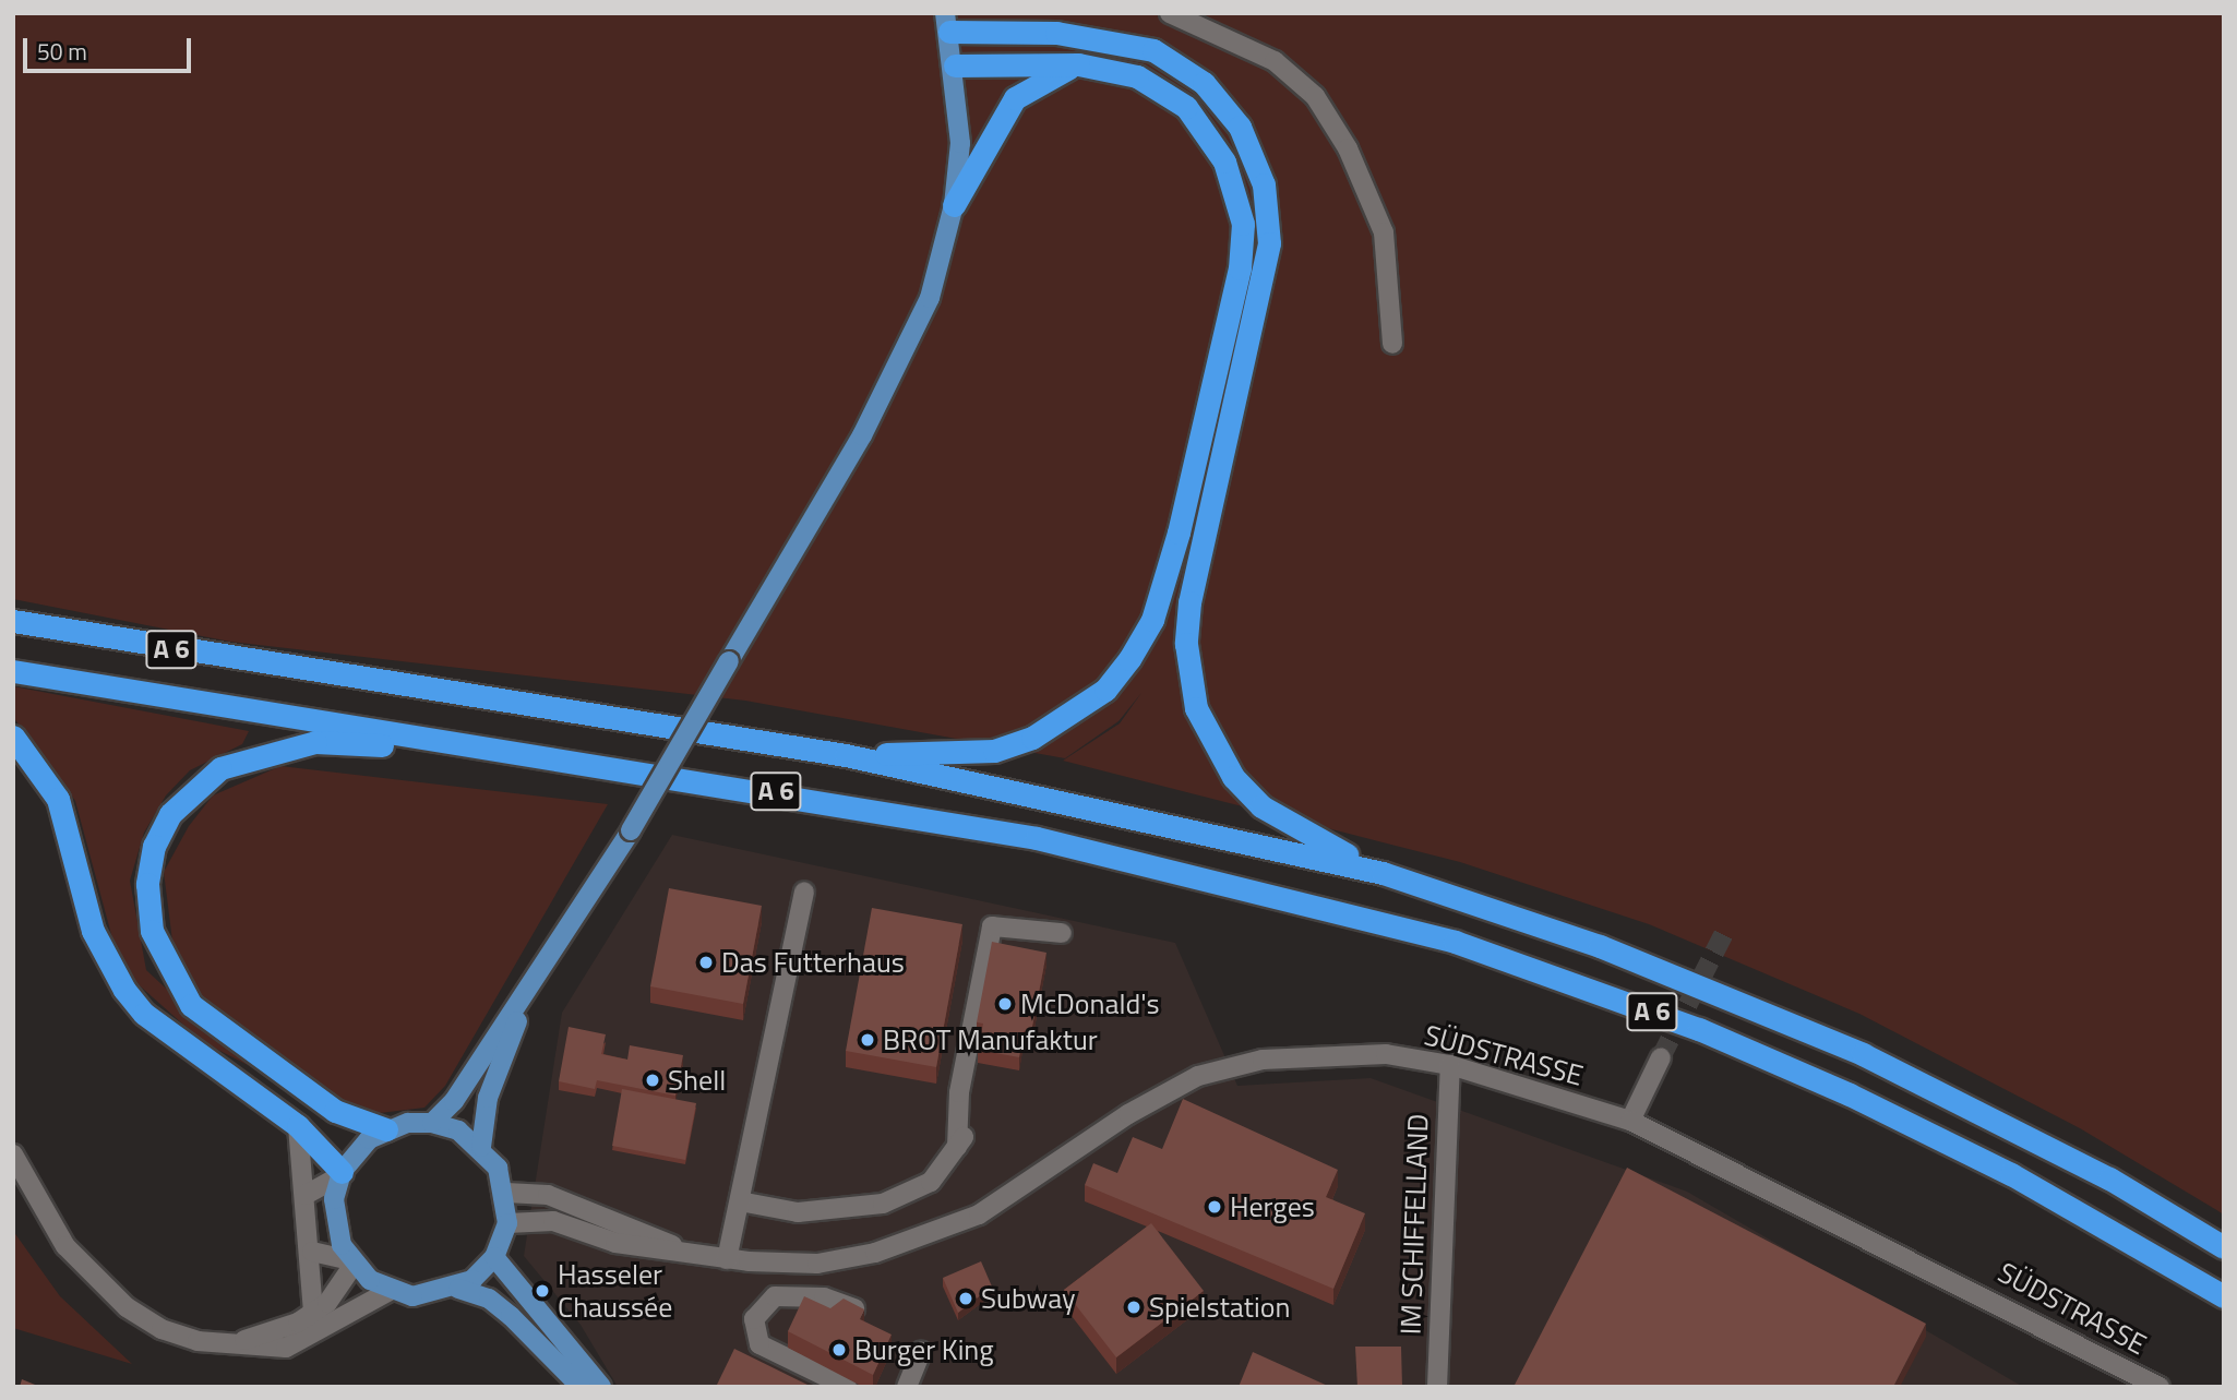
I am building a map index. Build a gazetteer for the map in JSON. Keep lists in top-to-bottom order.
{
  "streets": {
    "highway": ["A 6"],
    "street": ["SÜDSTRASSE", "IM SCHIFFELLAND"]
  },
  "crossings": [
    ["SÜDSTRASSE", "IM SCHIFFELLAND"]
  ],
  "places": [
    "Das Futterhaus",
    "McDonald's",
    "BROT Manufaktur",
    "Shell",
    "Herges",
    "Hasseler Chaussée",
    "Subway",
    "Spielstation",
    "Burger King"
  ],
  "scale_bar": "50 m"
}
